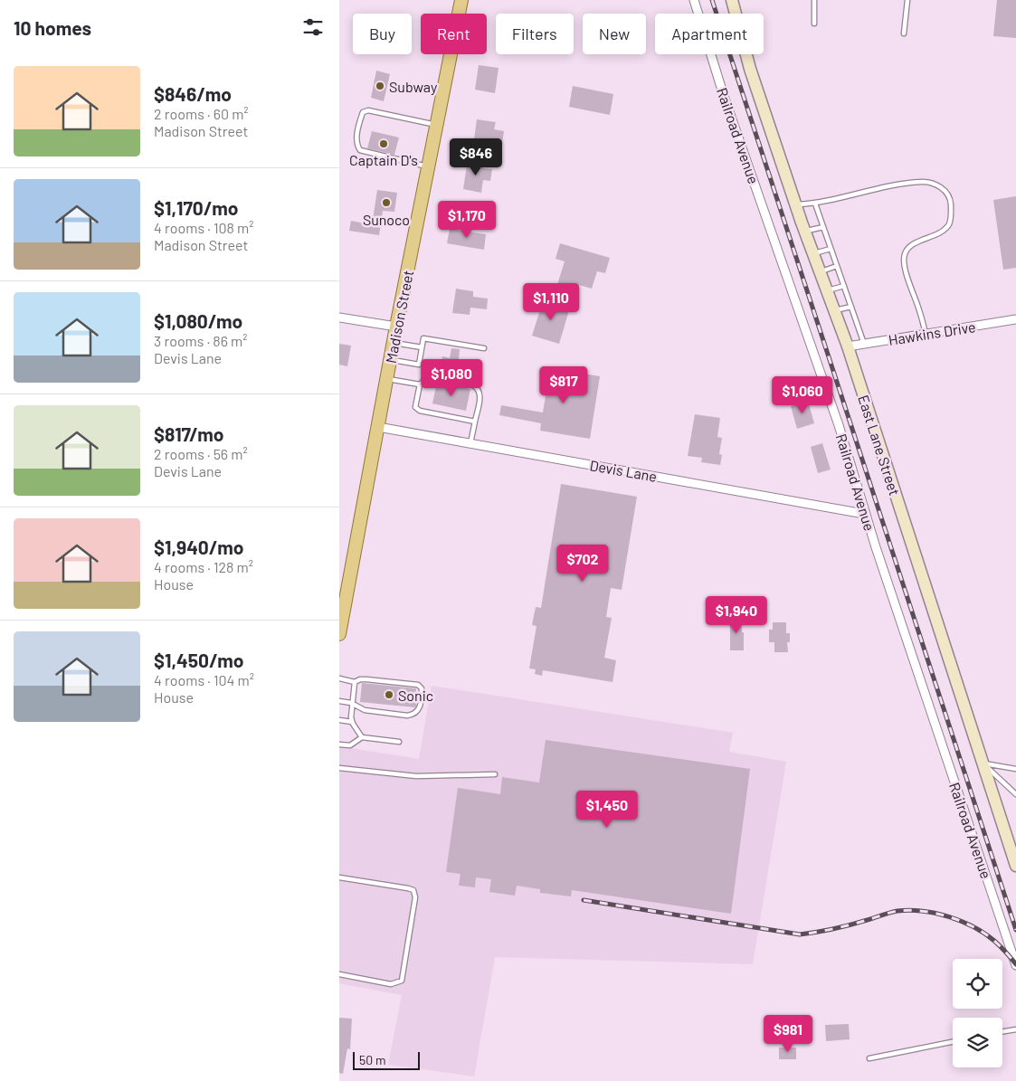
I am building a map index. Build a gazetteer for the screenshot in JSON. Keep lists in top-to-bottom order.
{
  "streets": {
    "main road": ["Madison Street"],
    "street": [
      "Railroad Avenue",
      "Hawkins Drive",
      "East Lane Street",
      "Devis Lane"
    ]
  },
  "crossings": [
    ["Railroad Avenue", "Devis Lane"],
    ["Madison Street", "Devis Lane"],
    ["Hawkins Drive", "East Lane Street"]
  ],
  "places": [
    "Subway",
    "Captain D's",
    "Sunoco",
    "Sonic"
  ],
  "scale_bar": "50 m",
  "page": {
    "heading": "10 homes",
    "chip": [
      "Buy",
      "Rent",
      "Filters",
      "New",
      "Apartment"
    ],
    "list": [
      {
        "name": "$846/mo",
        "note": "2 rooms · 60 m² · Madison Street"
      },
      {
        "name": "$1,170/mo",
        "note": "4 rooms · 108 m² · Madison Street"
      },
      {
        "name": "$1,080/mo",
        "note": "3 rooms · 86 m² · Devis Lane"
      },
      {
        "name": "$817/mo",
        "note": "2 rooms · 56 m² · Devis Lane"
      },
      {
        "name": "$1,940/mo",
        "note": "4 rooms · 128 m² · House"
      },
      {
        "name": "$1,450/mo",
        "note": "4 rooms · 104 m² · House"
      }
    ],
    "price": [
      "$846",
      "$1,170",
      "$1,110",
      "$1,080",
      "$817",
      "$1,060",
      "$702",
      "$1,940",
      "$1,450",
      "$981"
    ],
    "scale": "50 m"
  }
}
